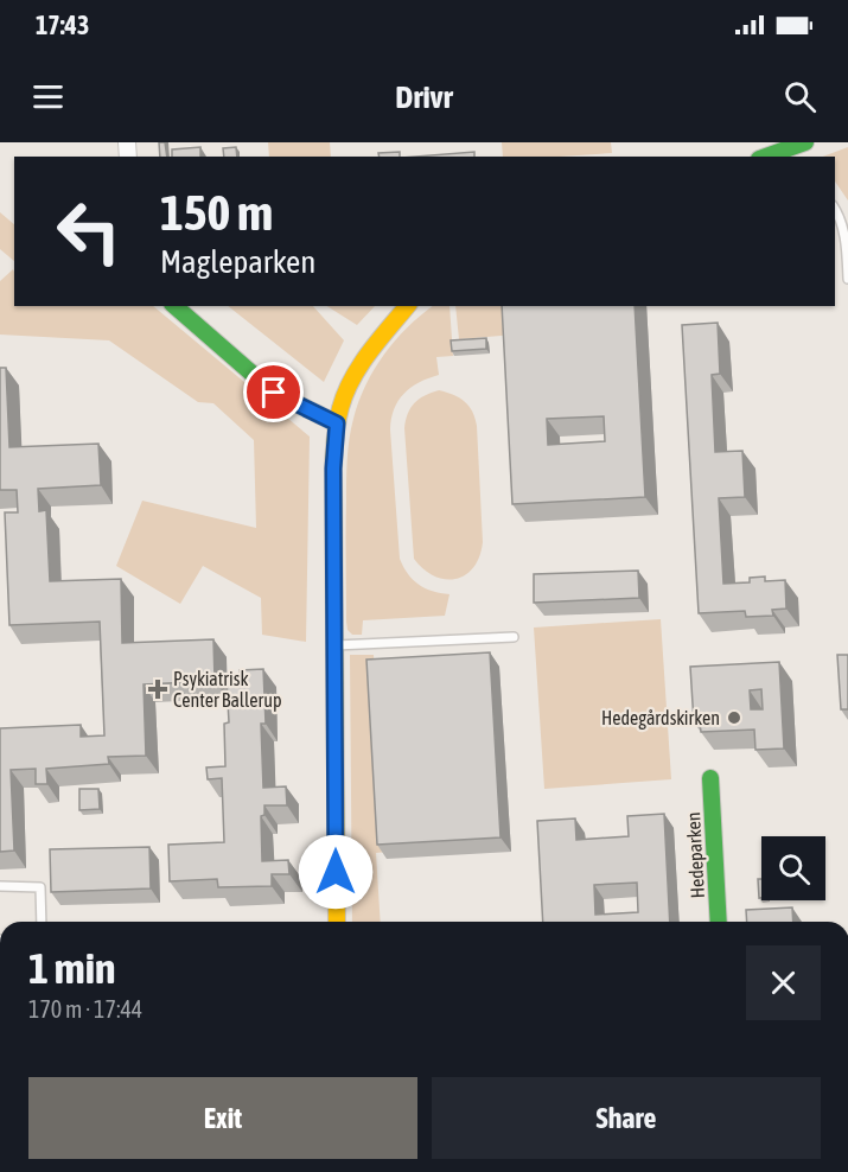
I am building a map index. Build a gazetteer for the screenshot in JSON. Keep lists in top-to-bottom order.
{
  "streets": {
    "street": ["Hedeparken"]
  },
  "places": {
    "health": ["Psykiatrisk Center Ballerup"],
    "other": ["Hedegårdskirken"]
  },
  "page": {
    "status": "17:43",
    "header": "Drivr",
    "turn": ["150 m", "Magleparken"],
    "heading": ["1 min", "170 m · 17:44"],
    "buttons": ["Exit", "Share"]
  }
}
